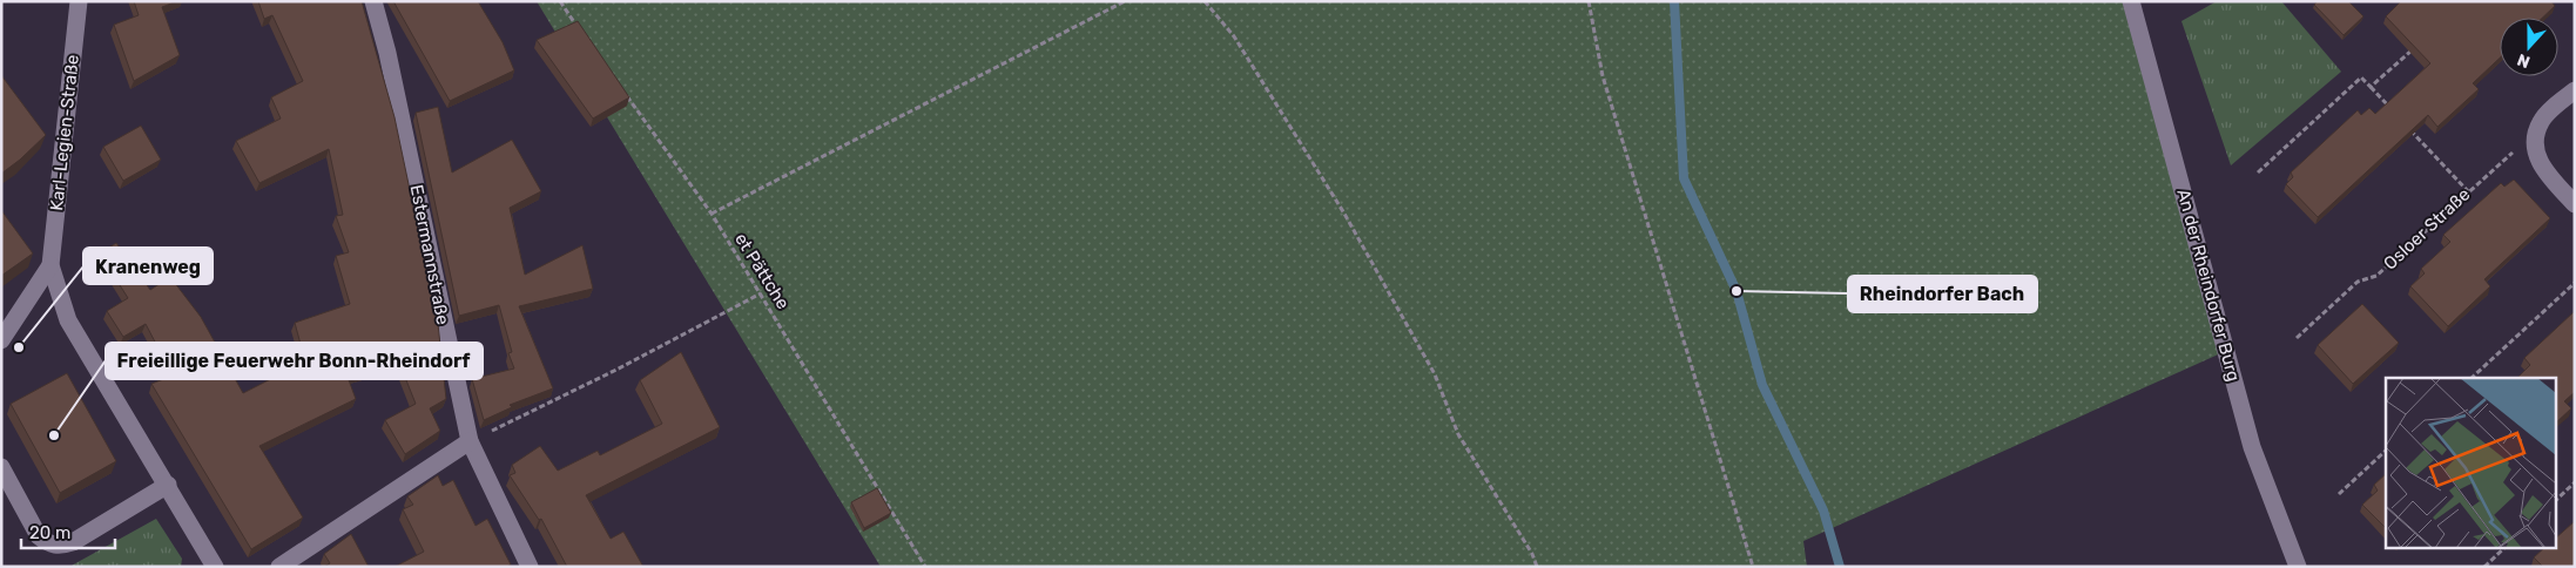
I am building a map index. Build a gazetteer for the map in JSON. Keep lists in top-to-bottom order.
{
  "streets": {
    "street": ["Karl-Legien-Straße", "Estermannstraße", "An der Rheindorfer Burg"],
    "path": ["Osloer Straße", "et Pättche"]
  },
  "places": ["Rheindorfer Bach", "Kranenweg", "Freieillige Feuerwehr Bonn-Rheindorf"],
  "scale_bar": "20 m",
  "north": "bottom"
}
